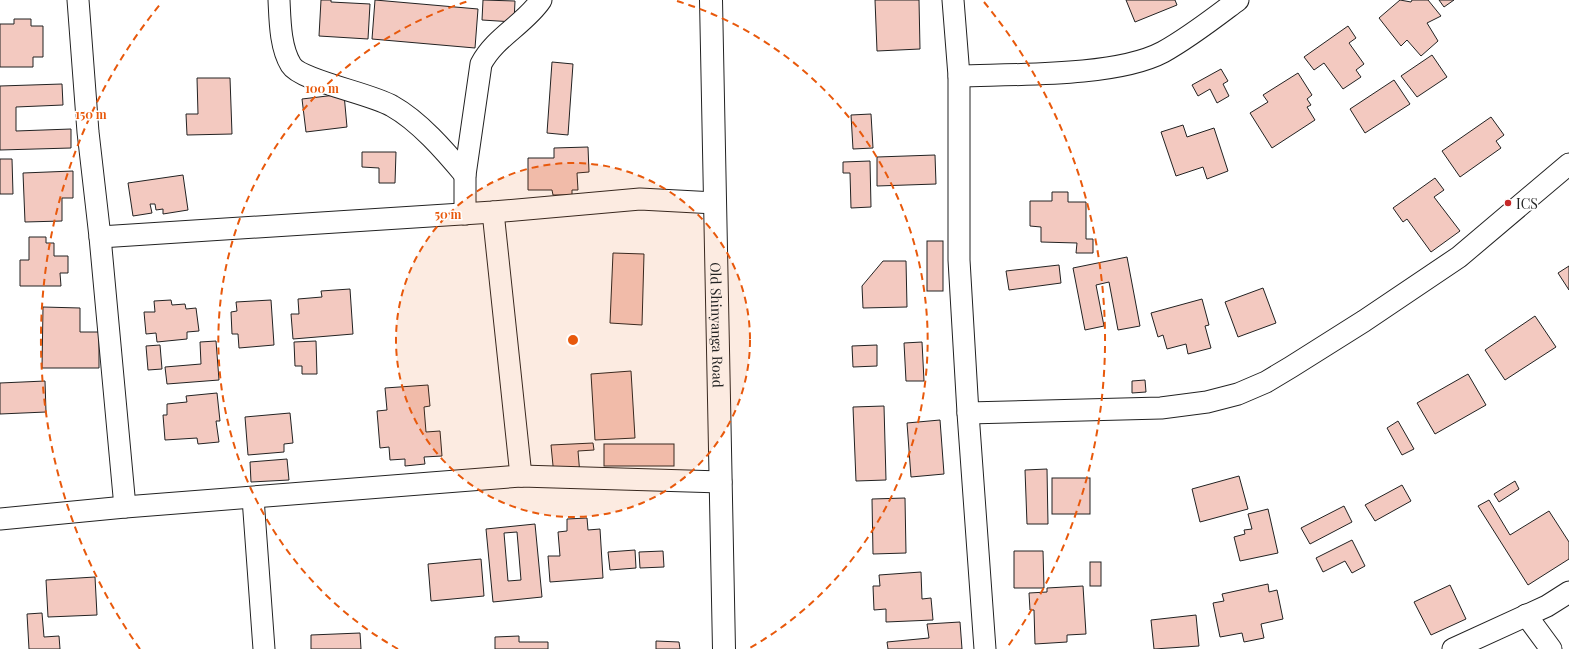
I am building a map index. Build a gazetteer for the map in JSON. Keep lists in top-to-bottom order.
{
  "streets": {
    "main road": ["Old Shinyanga Road"]
  },
  "places": ["ICS"],
  "rings": ["100 m", "150 m", "50 m"]
}
